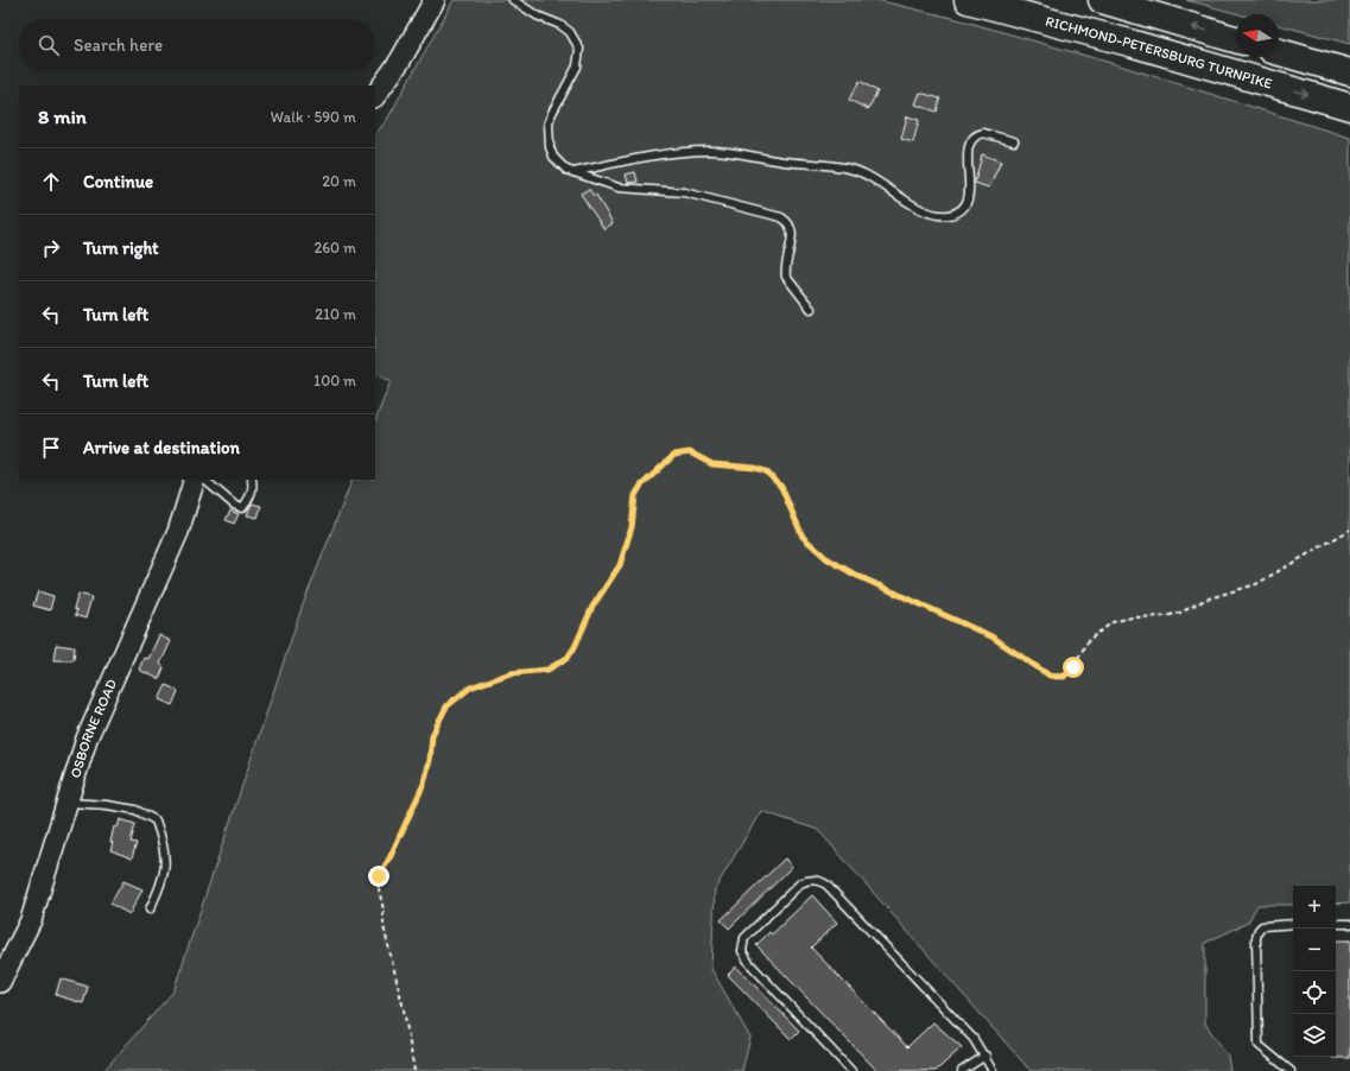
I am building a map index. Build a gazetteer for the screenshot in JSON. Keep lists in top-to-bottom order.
{
  "streets": {
    "highway": ["RICHMOND-PETERSBURG TURNPIKE"],
    "street": ["OSBORNE ROAD"]
  },
  "north": "left",
  "page": {
    "search": "Search here",
    "heading": ["8 min", "Walk · 590 m"],
    "list": [
      ["Continue", "20 m"],
      ["Turn right", "260 m"],
      ["Turn left", "210 m"],
      ["Turn left", "100 m"],
      "Arrive at destination"
    ],
    "map_buttons": ["+", "−"]
  }
}
